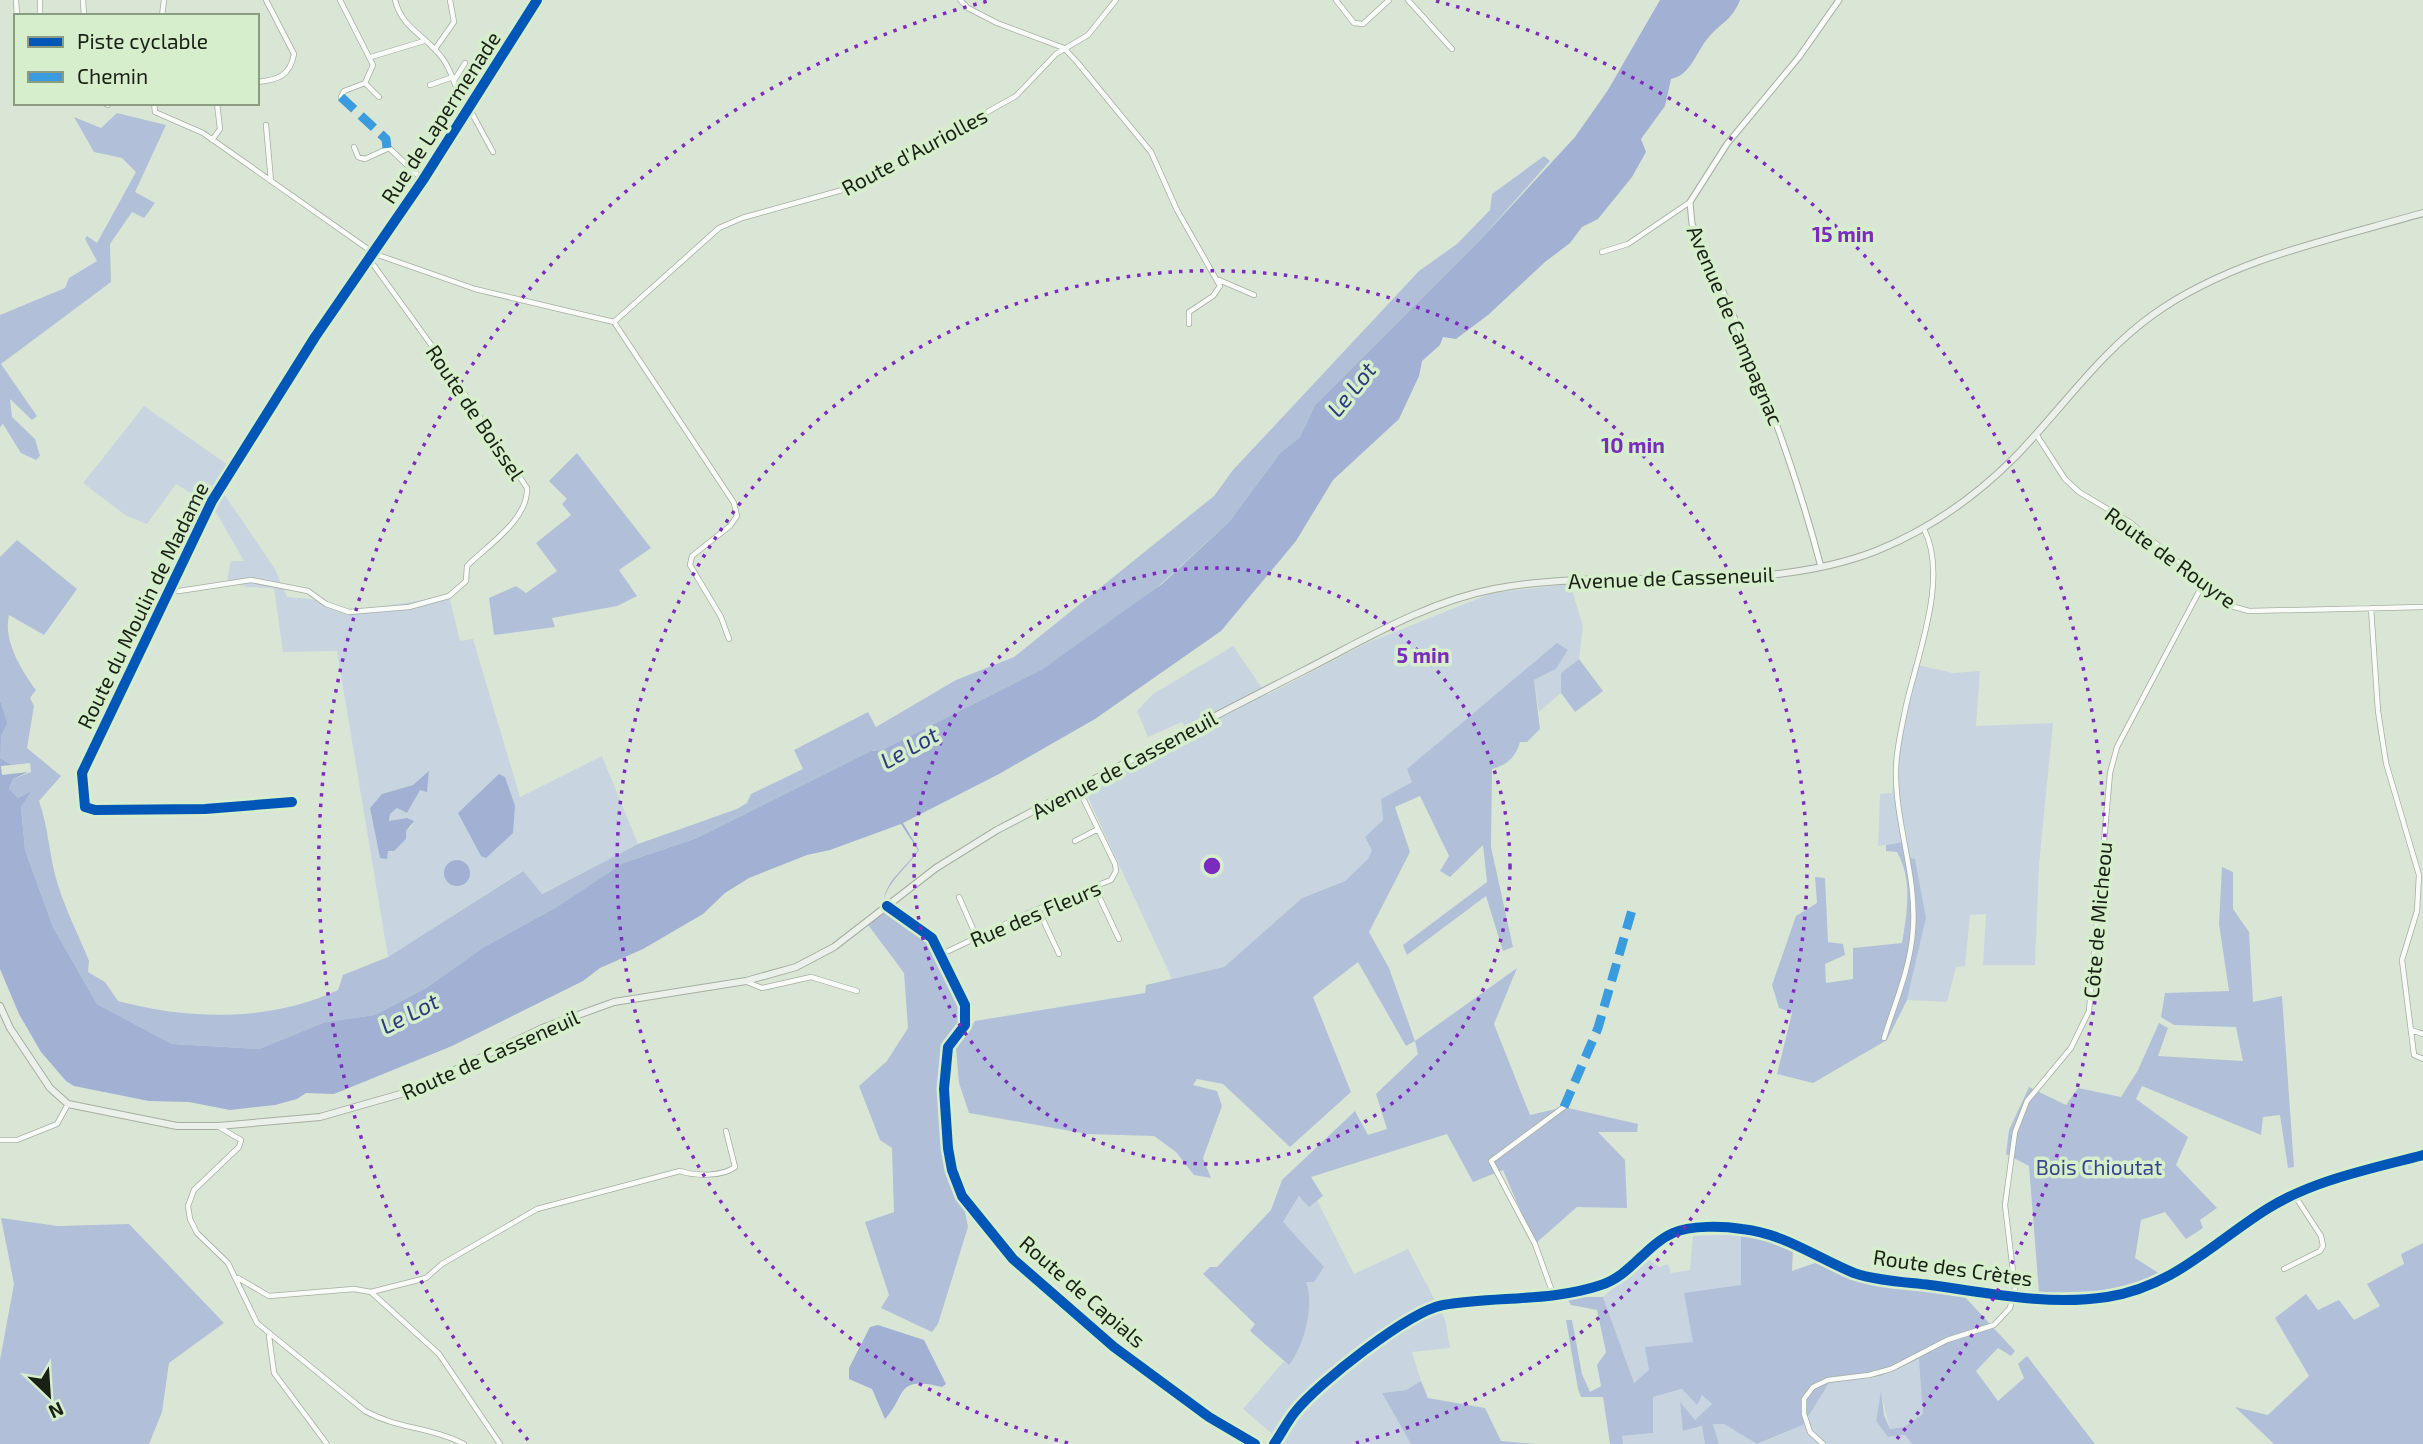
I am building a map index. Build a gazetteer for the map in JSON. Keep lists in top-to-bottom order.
{
  "streets": {
    "main road": ["Avenue de Casseneuil", "Route de Casseneuil"],
    "street": [
      "Rue de Lapermenade",
      "Route d'Auriolles",
      "Avenue de Campagnac",
      "Route de Boissel",
      "Route de Rouyre",
      "Route du Moulin de Madame",
      "Rue des Fleurs",
      "Côte de Micheou",
      "Route des Crètes",
      "Route de Capials"
    ]
  },
  "crossings": [
    ["Rue de Lapermenade", "Route du Moulin de Madame"],
    ["Avenue de Campagnac", "Avenue de Casseneuil"],
    ["Route de Boissel", "Route du Moulin de Madame"],
    ["Route de Rouyre", "Avenue de Casseneuil"],
    ["Route de Rouyre", "Côte de Micheou"],
    ["Avenue de Casseneuil", "Rue des Fleurs"],
    ["Avenue de Casseneuil", "Route de Casseneuil"],
    ["Avenue de Casseneuil", "Route de Capials"],
    ["Rue des Fleurs", "Route de Capials"],
    ["Côte de Micheou", "Route des Crètes"],
    ["Route de Casseneuil", "Route de Capials"]
  ],
  "water": ["Le Lot"],
  "parks": ["Bois Chioutat"],
  "legend": ["Piste cyclable", "Chemin"],
  "north": "bottom right",
  "rings": ["15 min", "10 min", "5 min"]
}
